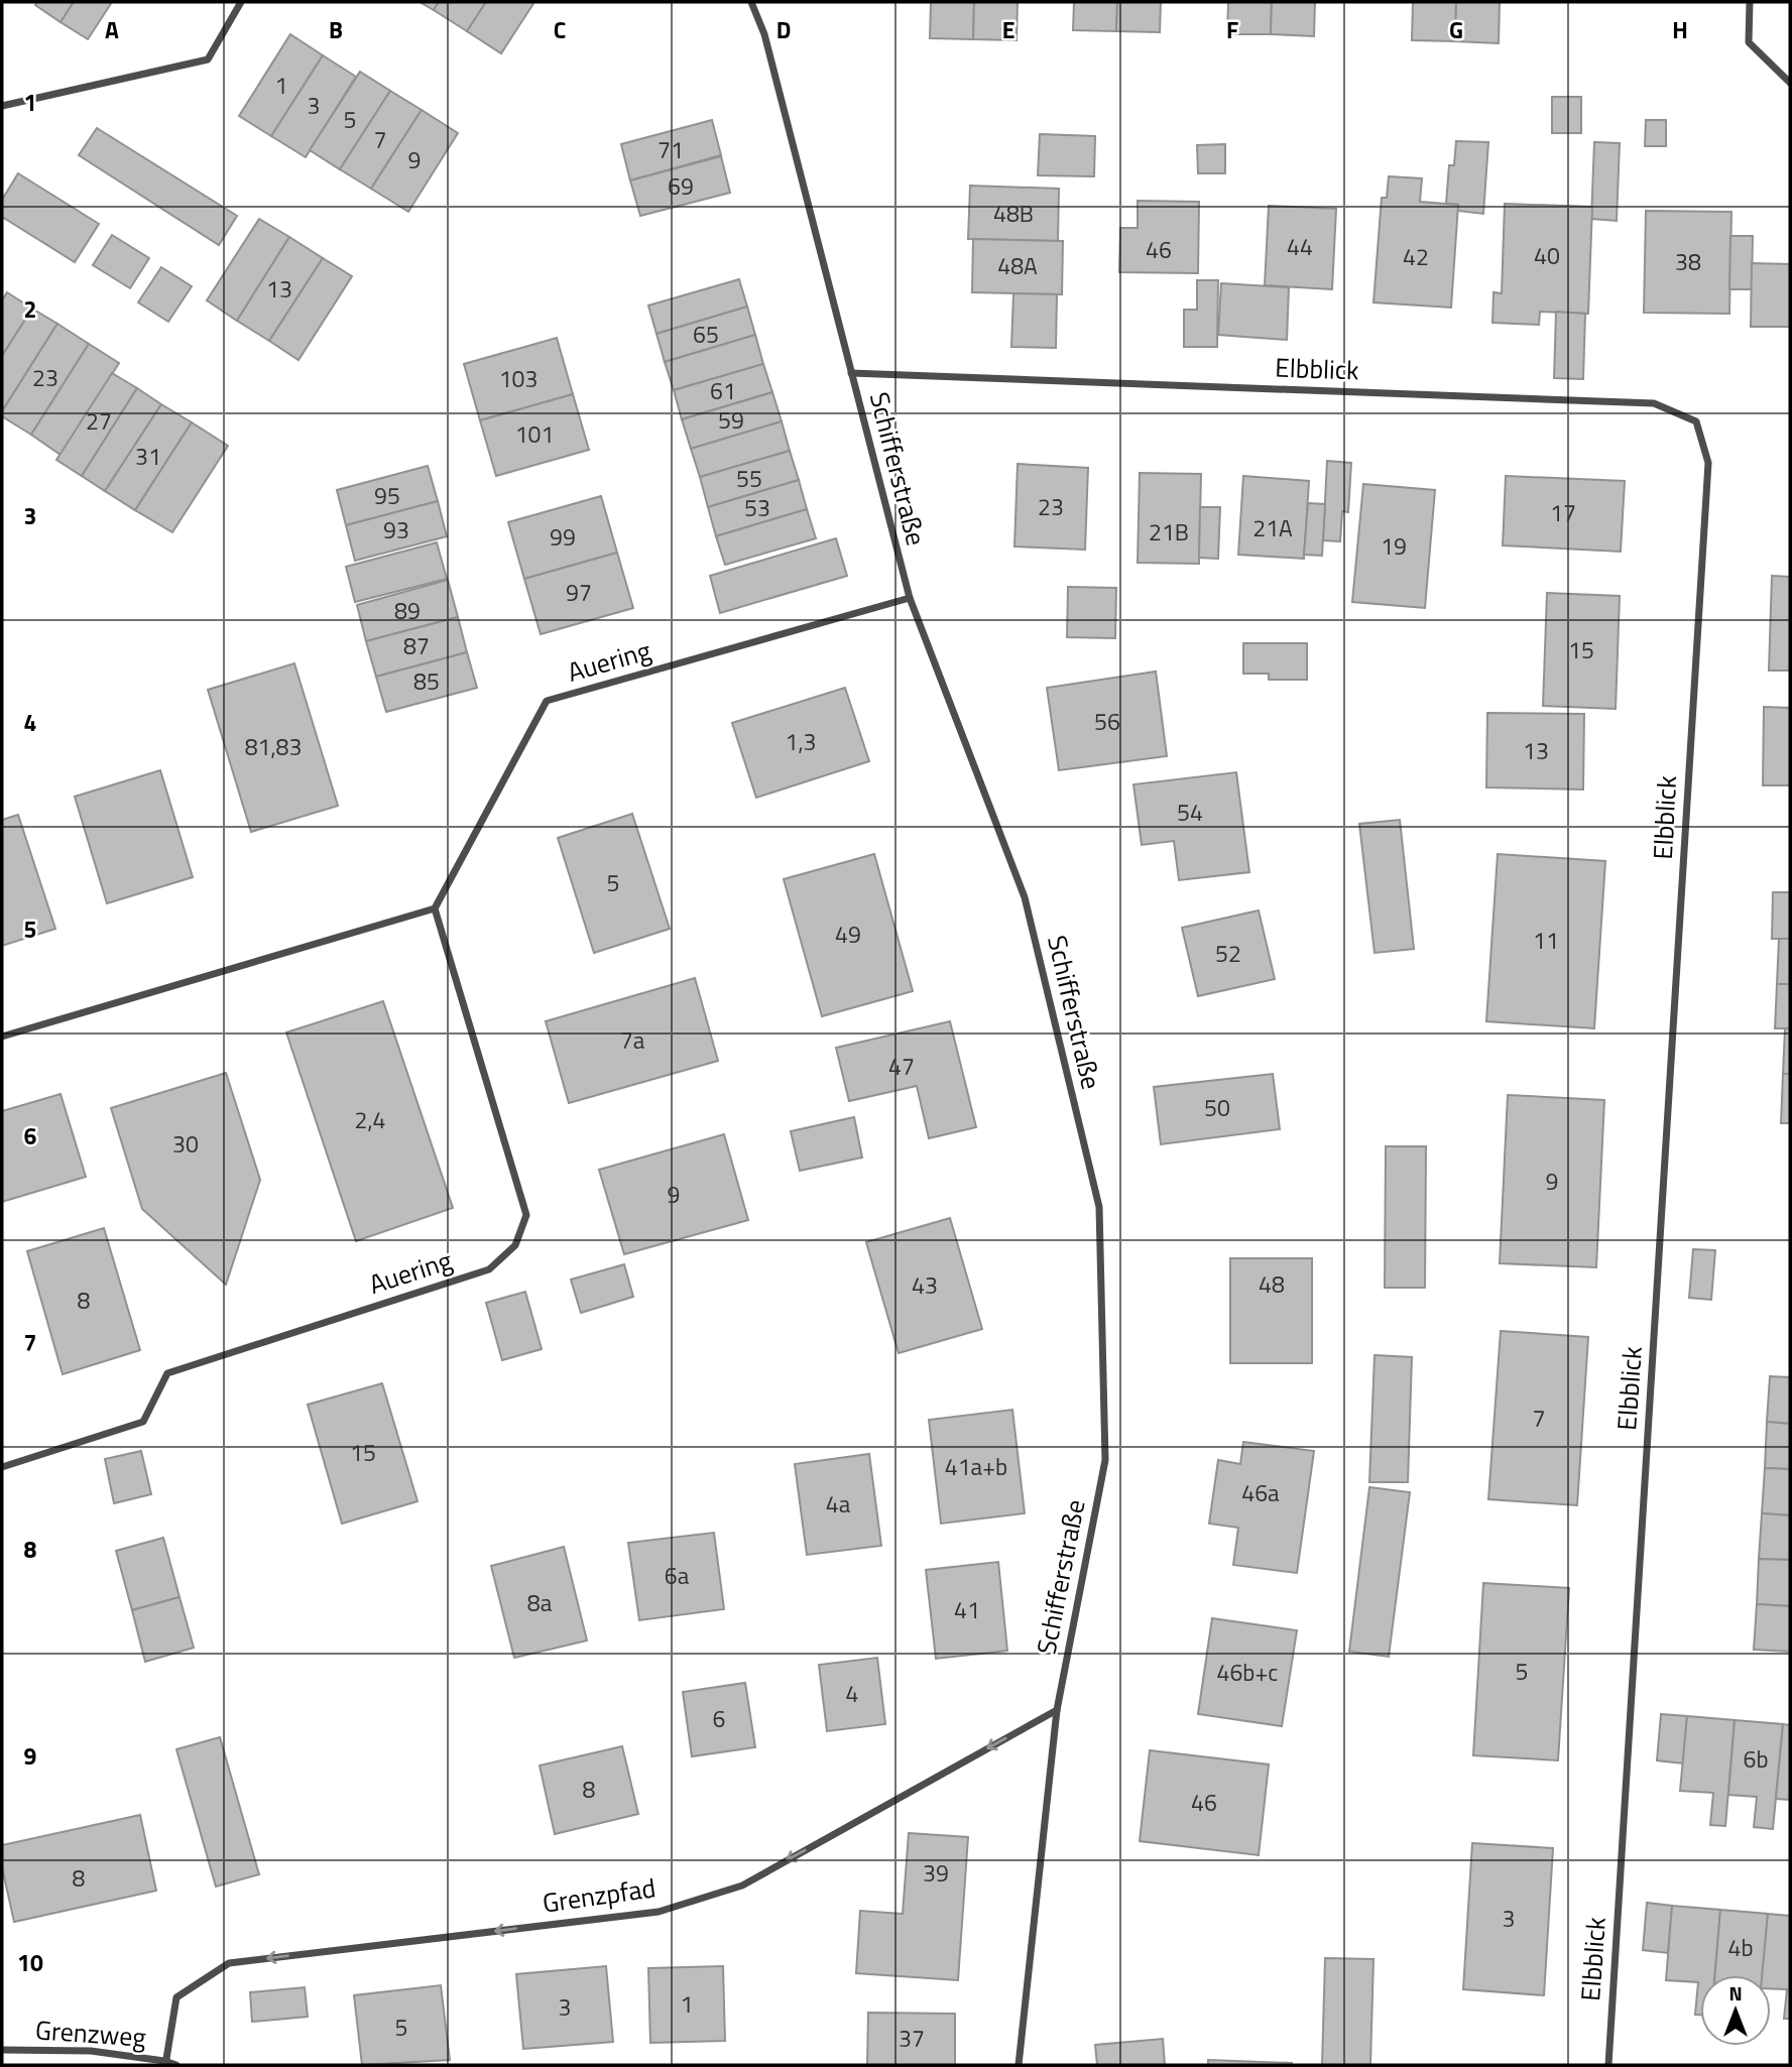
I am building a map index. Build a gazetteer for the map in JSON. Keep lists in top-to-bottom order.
{
  "streets": {
    "street": [
      "Elbblick",
      "Schifferstraße",
      "Auering",
      "Grenzpfad",
      "Grenzweg"
    ]
  },
  "crossings": [
    ["Elbblick", "Schifferstraße"],
    ["Schifferstraße", "Auering"],
    ["Schifferstraße", "Grenzpfad"],
    ["Grenzpfad", "Grenzweg"]
  ],
  "one_way": ["Grenzpfad"],
  "house_numbers": [
    "1",
    "3",
    "5",
    "7",
    "71",
    "9",
    "69",
    "48B",
    "44",
    "46",
    "40",
    "42",
    "38",
    "48A",
    "13",
    "65",
    "23",
    "103",
    "61",
    "59",
    "27",
    "101",
    "31",
    "55",
    "95",
    "23",
    "53",
    "17",
    "21A",
    "93",
    "21B",
    "99",
    "19",
    "97",
    "89",
    "87",
    "15",
    "85",
    "56",
    "1,3",
    "81,83",
    "13",
    "54",
    "5",
    "49",
    "11",
    "52",
    "7a",
    "47",
    "50",
    "2,4",
    "30",
    "9",
    "9",
    "48",
    "43",
    "8",
    "7",
    "15",
    "41a+b",
    "46a",
    "4a",
    "6a",
    "8a",
    "41",
    "5",
    "46b+c",
    "4",
    "6",
    "6b",
    "8",
    "46",
    "39",
    "8",
    "3",
    "4b",
    "1",
    "3",
    "5",
    "37"
  ],
  "north": "top",
  "grid": {
    "columns": [
      "A",
      "B",
      "C",
      "D",
      "E",
      "F",
      "G",
      "H"
    ],
    "rows": [
      "1",
      "2",
      "3",
      "4",
      "5",
      "6",
      "7",
      "8",
      "9",
      "10"
    ]
  }
}
